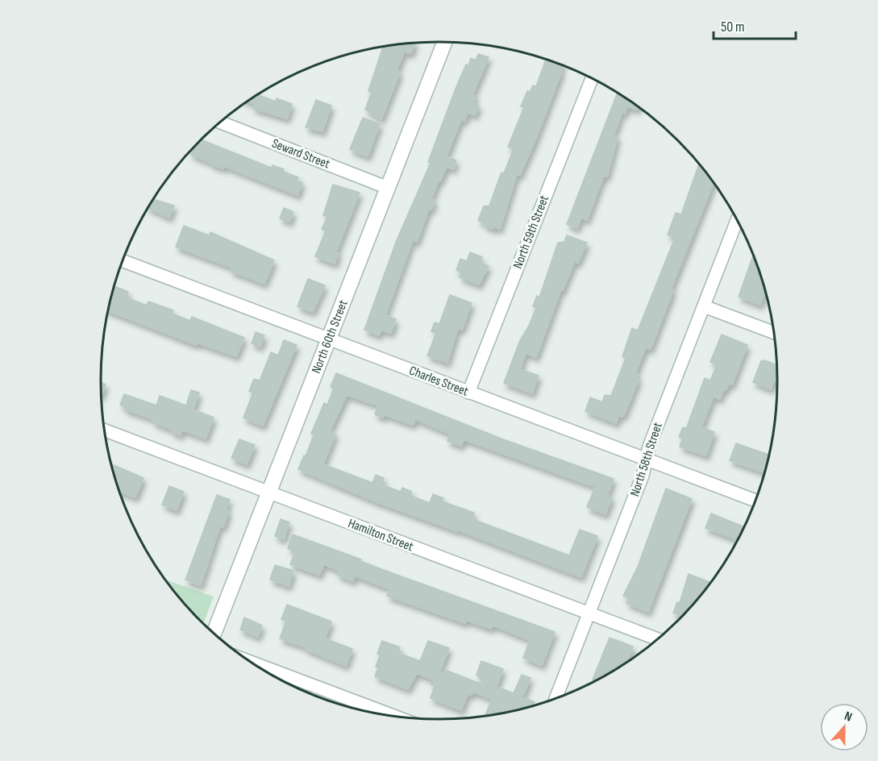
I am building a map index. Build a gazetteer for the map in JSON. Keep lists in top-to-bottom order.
{
  "streets": {
    "street": [
      "Seward Street",
      "North 59th Street",
      "North 60th Street",
      "Charles Street",
      "North 58th Street",
      "Hamilton Street"
    ]
  },
  "crossings": [
    ["Seward Street", "North 60th Street"],
    ["North 59th Street", "Charles Street"],
    ["North 60th Street", "Charles Street"],
    ["North 60th Street", "Hamilton Street"],
    ["Charles Street", "North 58th Street"],
    ["North 58th Street", "Hamilton Street"]
  ],
  "scale_bar": "50 m",
  "north": "top"
}
